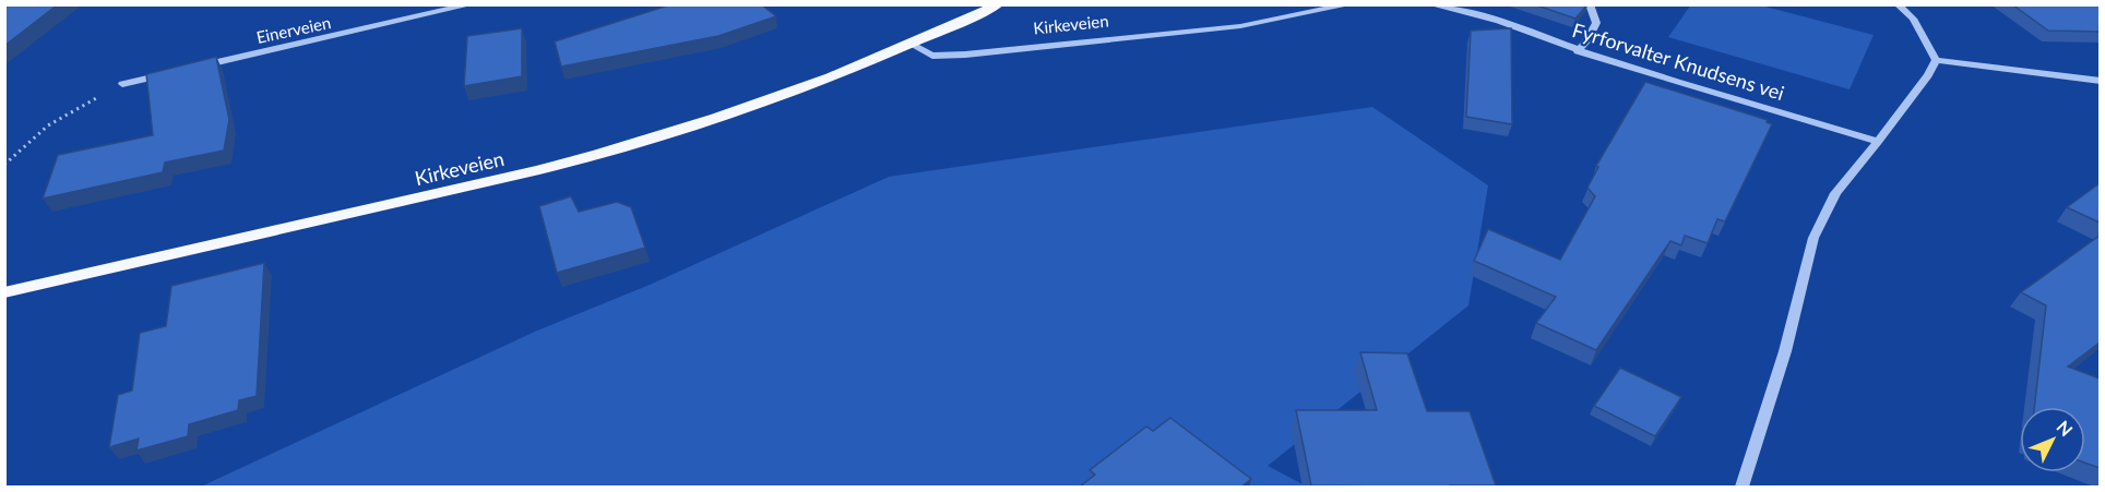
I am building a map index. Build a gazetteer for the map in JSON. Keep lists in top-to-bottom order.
{
  "streets": {
    "main road": ["Kirkeveien"],
    "street": ["Einerveien", "Fyrforvalter Knudsens vei"]
  },
  "north": "top right"
}
